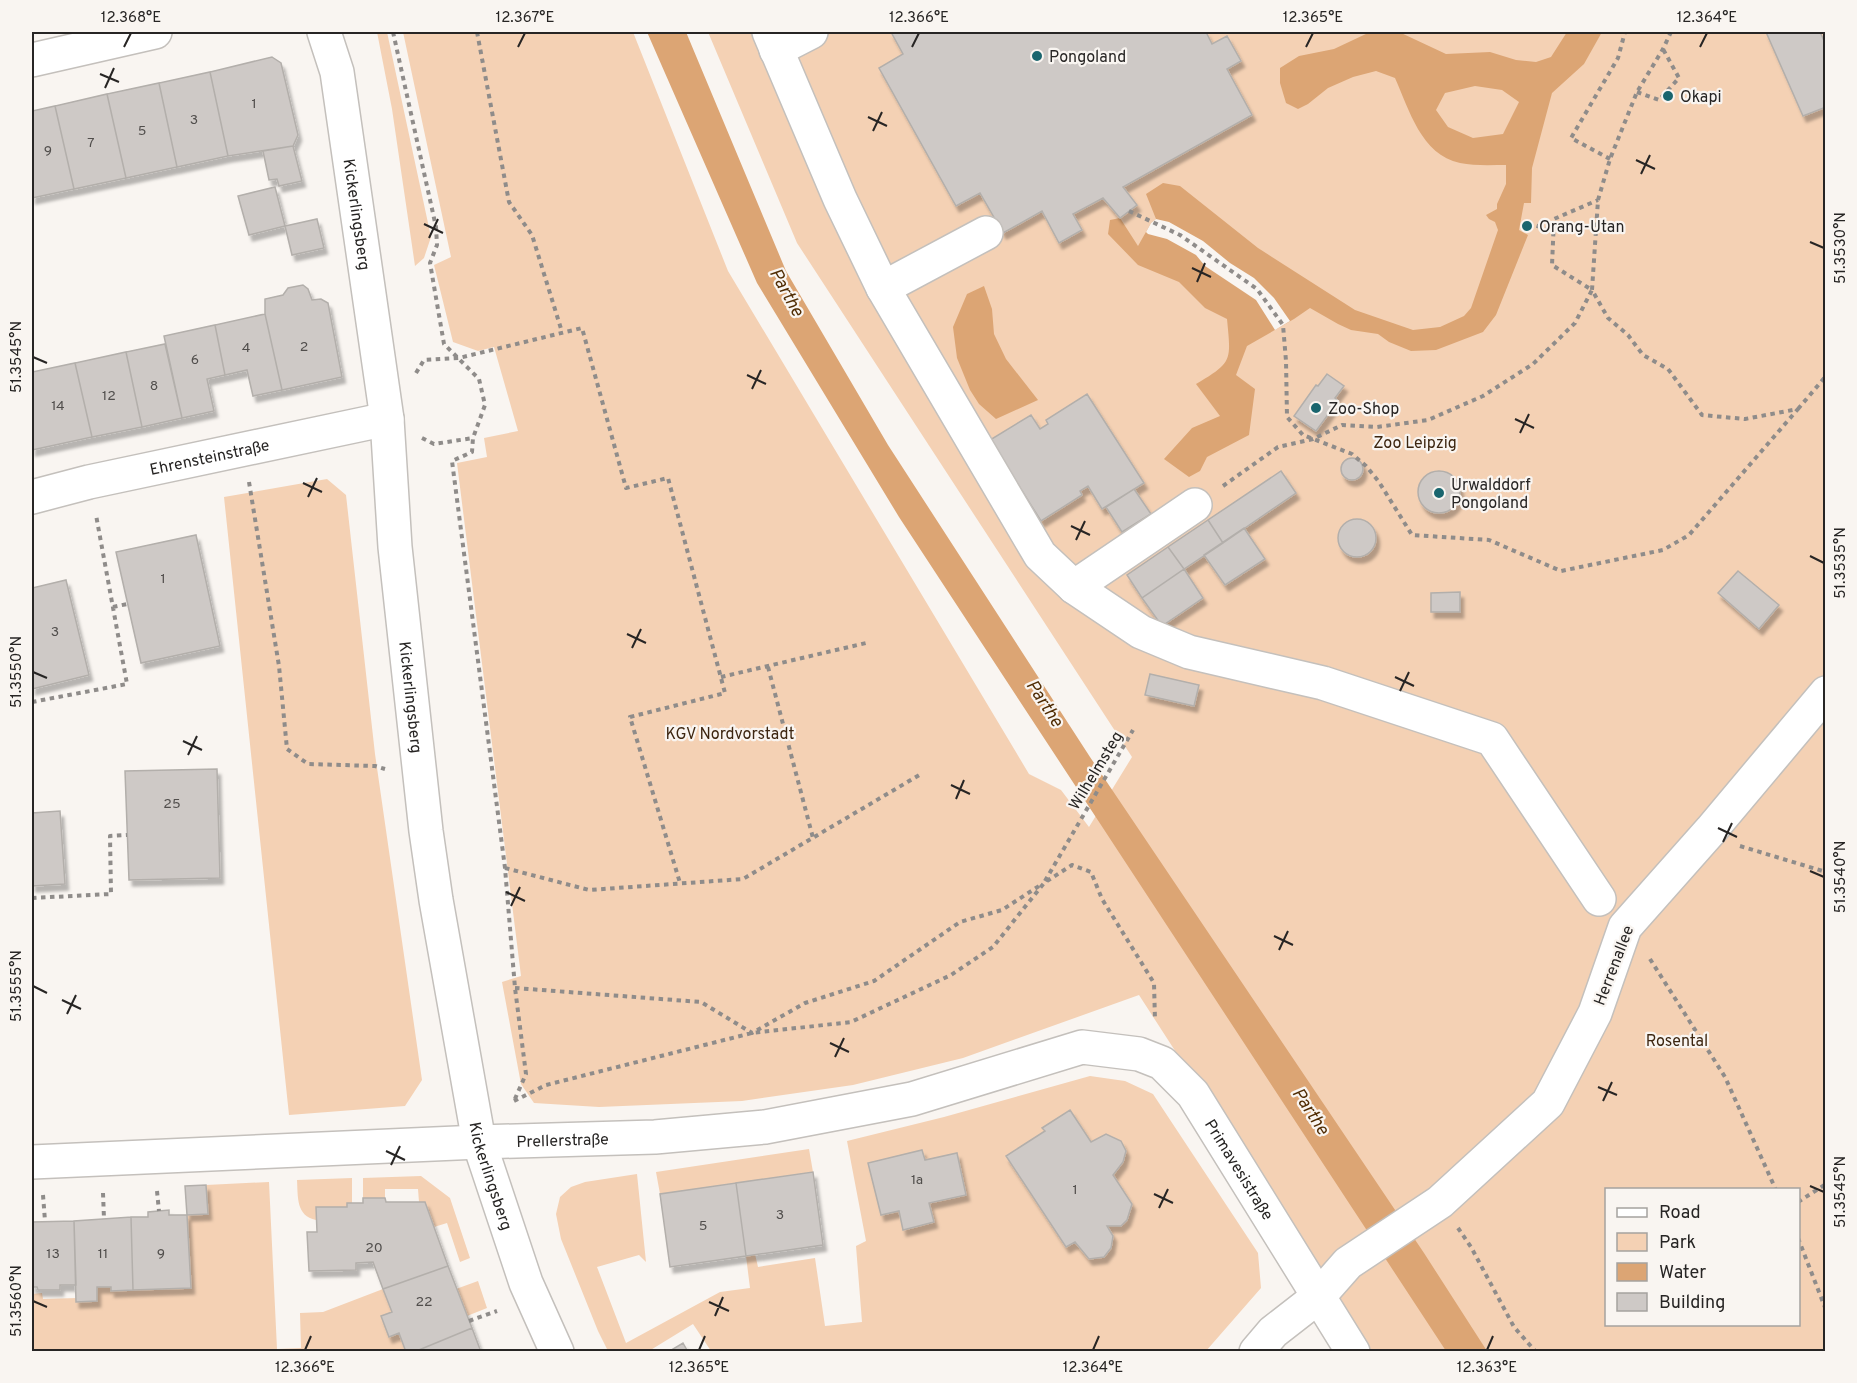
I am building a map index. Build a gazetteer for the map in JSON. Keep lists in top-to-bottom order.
{
  "streets": {
    "street": [
      "Kickerlingsberg",
      "Ehrensteinstraße",
      "Herrenallee",
      "Prellerstraße",
      "Primavesistraße"
    ],
    "path": ["Wilhelmsteg"]
  },
  "crossings": [
    ["Kickerlingsberg", "Ehrensteinstraße"],
    ["Kickerlingsberg", "Prellerstraße"],
    ["Herrenallee", "Primavesistraße"],
    ["Prellerstraße", "Primavesistraße"]
  ],
  "water": ["Parthe"],
  "parks": ["Zoo Leipzig", "KGV Nordvorstadt", "Rosental"],
  "places": [
    "Pongoland",
    "Okapi",
    "Orang-Utan",
    "Zoo-Shop",
    "Urwalddorf Pongoland"
  ],
  "house_numbers": [
    "1",
    "3",
    "5",
    "7",
    "9",
    "2",
    "4",
    "6",
    "8",
    "12",
    "14",
    "1",
    "3",
    "25",
    "1a",
    "1",
    "3",
    "5",
    "20",
    "13",
    "11",
    "9",
    "22"
  ],
  "legend": [
    "Road",
    "Park",
    "Water",
    "Building"
  ],
  "coordinates": [
    "12.368°E",
    "12.367°E",
    "12.366°E",
    "12.365°E",
    "12.364°E",
    "51.3530°N",
    "51.3545°N",
    "51.3535°N",
    "51.3550°N",
    "51.3540°N",
    "51.3555°N",
    "51.3560°N",
    "12.363°E"
  ]
}
